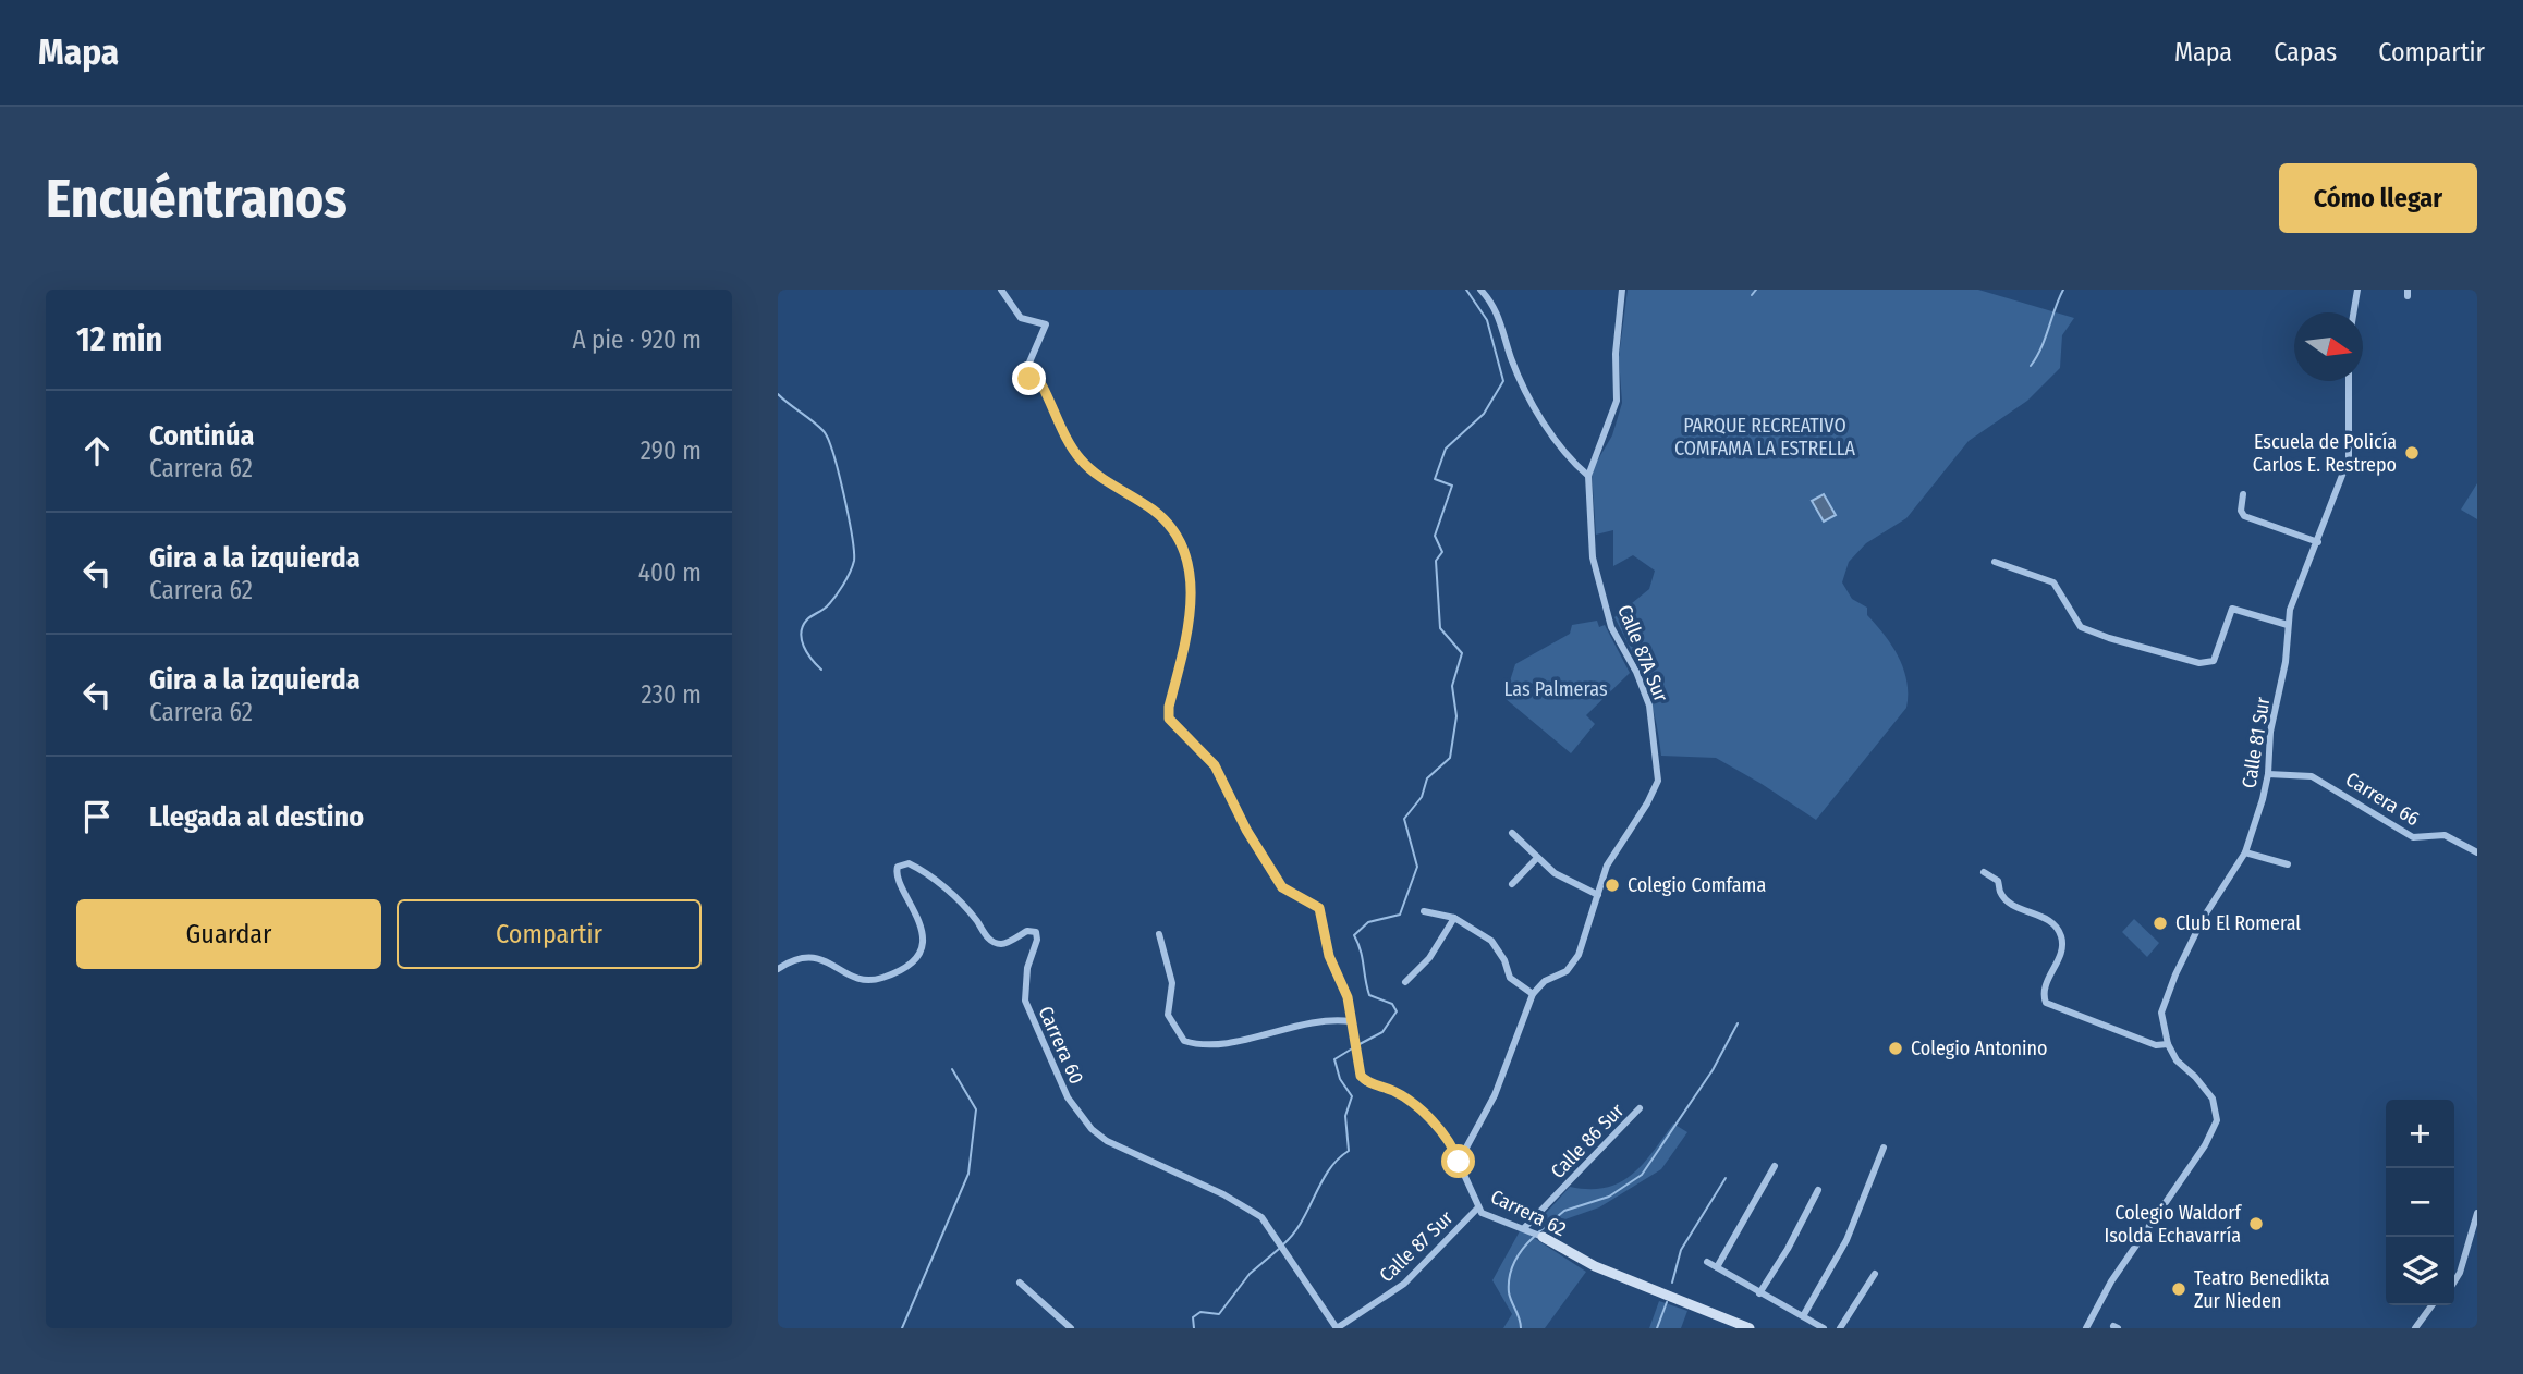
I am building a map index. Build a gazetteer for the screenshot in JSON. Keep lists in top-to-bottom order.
{
  "streets": {
    "street": [
      "Calle 87A Sur",
      "Calle 81 Sur",
      "Carrera 66",
      "Carrera 60",
      "Calle 86 Sur",
      "Carrera 62",
      "Calle 87 Sur"
    ]
  },
  "crossings": [
    ["Calle 81 Sur", "Carrera 66"],
    ["Carrera 60", "Calle 87 Sur"],
    ["Calle 86 Sur", "Carrera 62"],
    ["Carrera 62", "Calle 87 Sur"]
  ],
  "parks": ["PARQUE RECREATIVO COMFAMA LA ESTRELLA", "Las Palmeras"],
  "places": [
    "Escuela de Policía Carlos E. Restrepo",
    "Colegio Comfama",
    "Club El Romeral",
    "Colegio Antonino",
    "Colegio Waldorf Isolda Echavarría",
    "Teatro Benedikta Zur Nieden"
  ],
  "north": "right",
  "page": {
    "header": "Mapa",
    "nav": ["Mapa", "Capas", "Compartir"],
    "buttons": [
      "Cómo llegar",
      ["Guardar", "Compartir"]
    ],
    "title": "Encuéntranos",
    "heading": ["12 min", "A pie · 920 m"],
    "list": [
      ["Continúa", "Carrera 62", "290 m"],
      ["Gira a la izquierda", "Carrera 62", "400 m"],
      ["Gira a la izquierda", "Carrera 62", "230 m"],
      "Llegada al destino"
    ],
    "map_buttons": ["+", "−"]
  }
}
